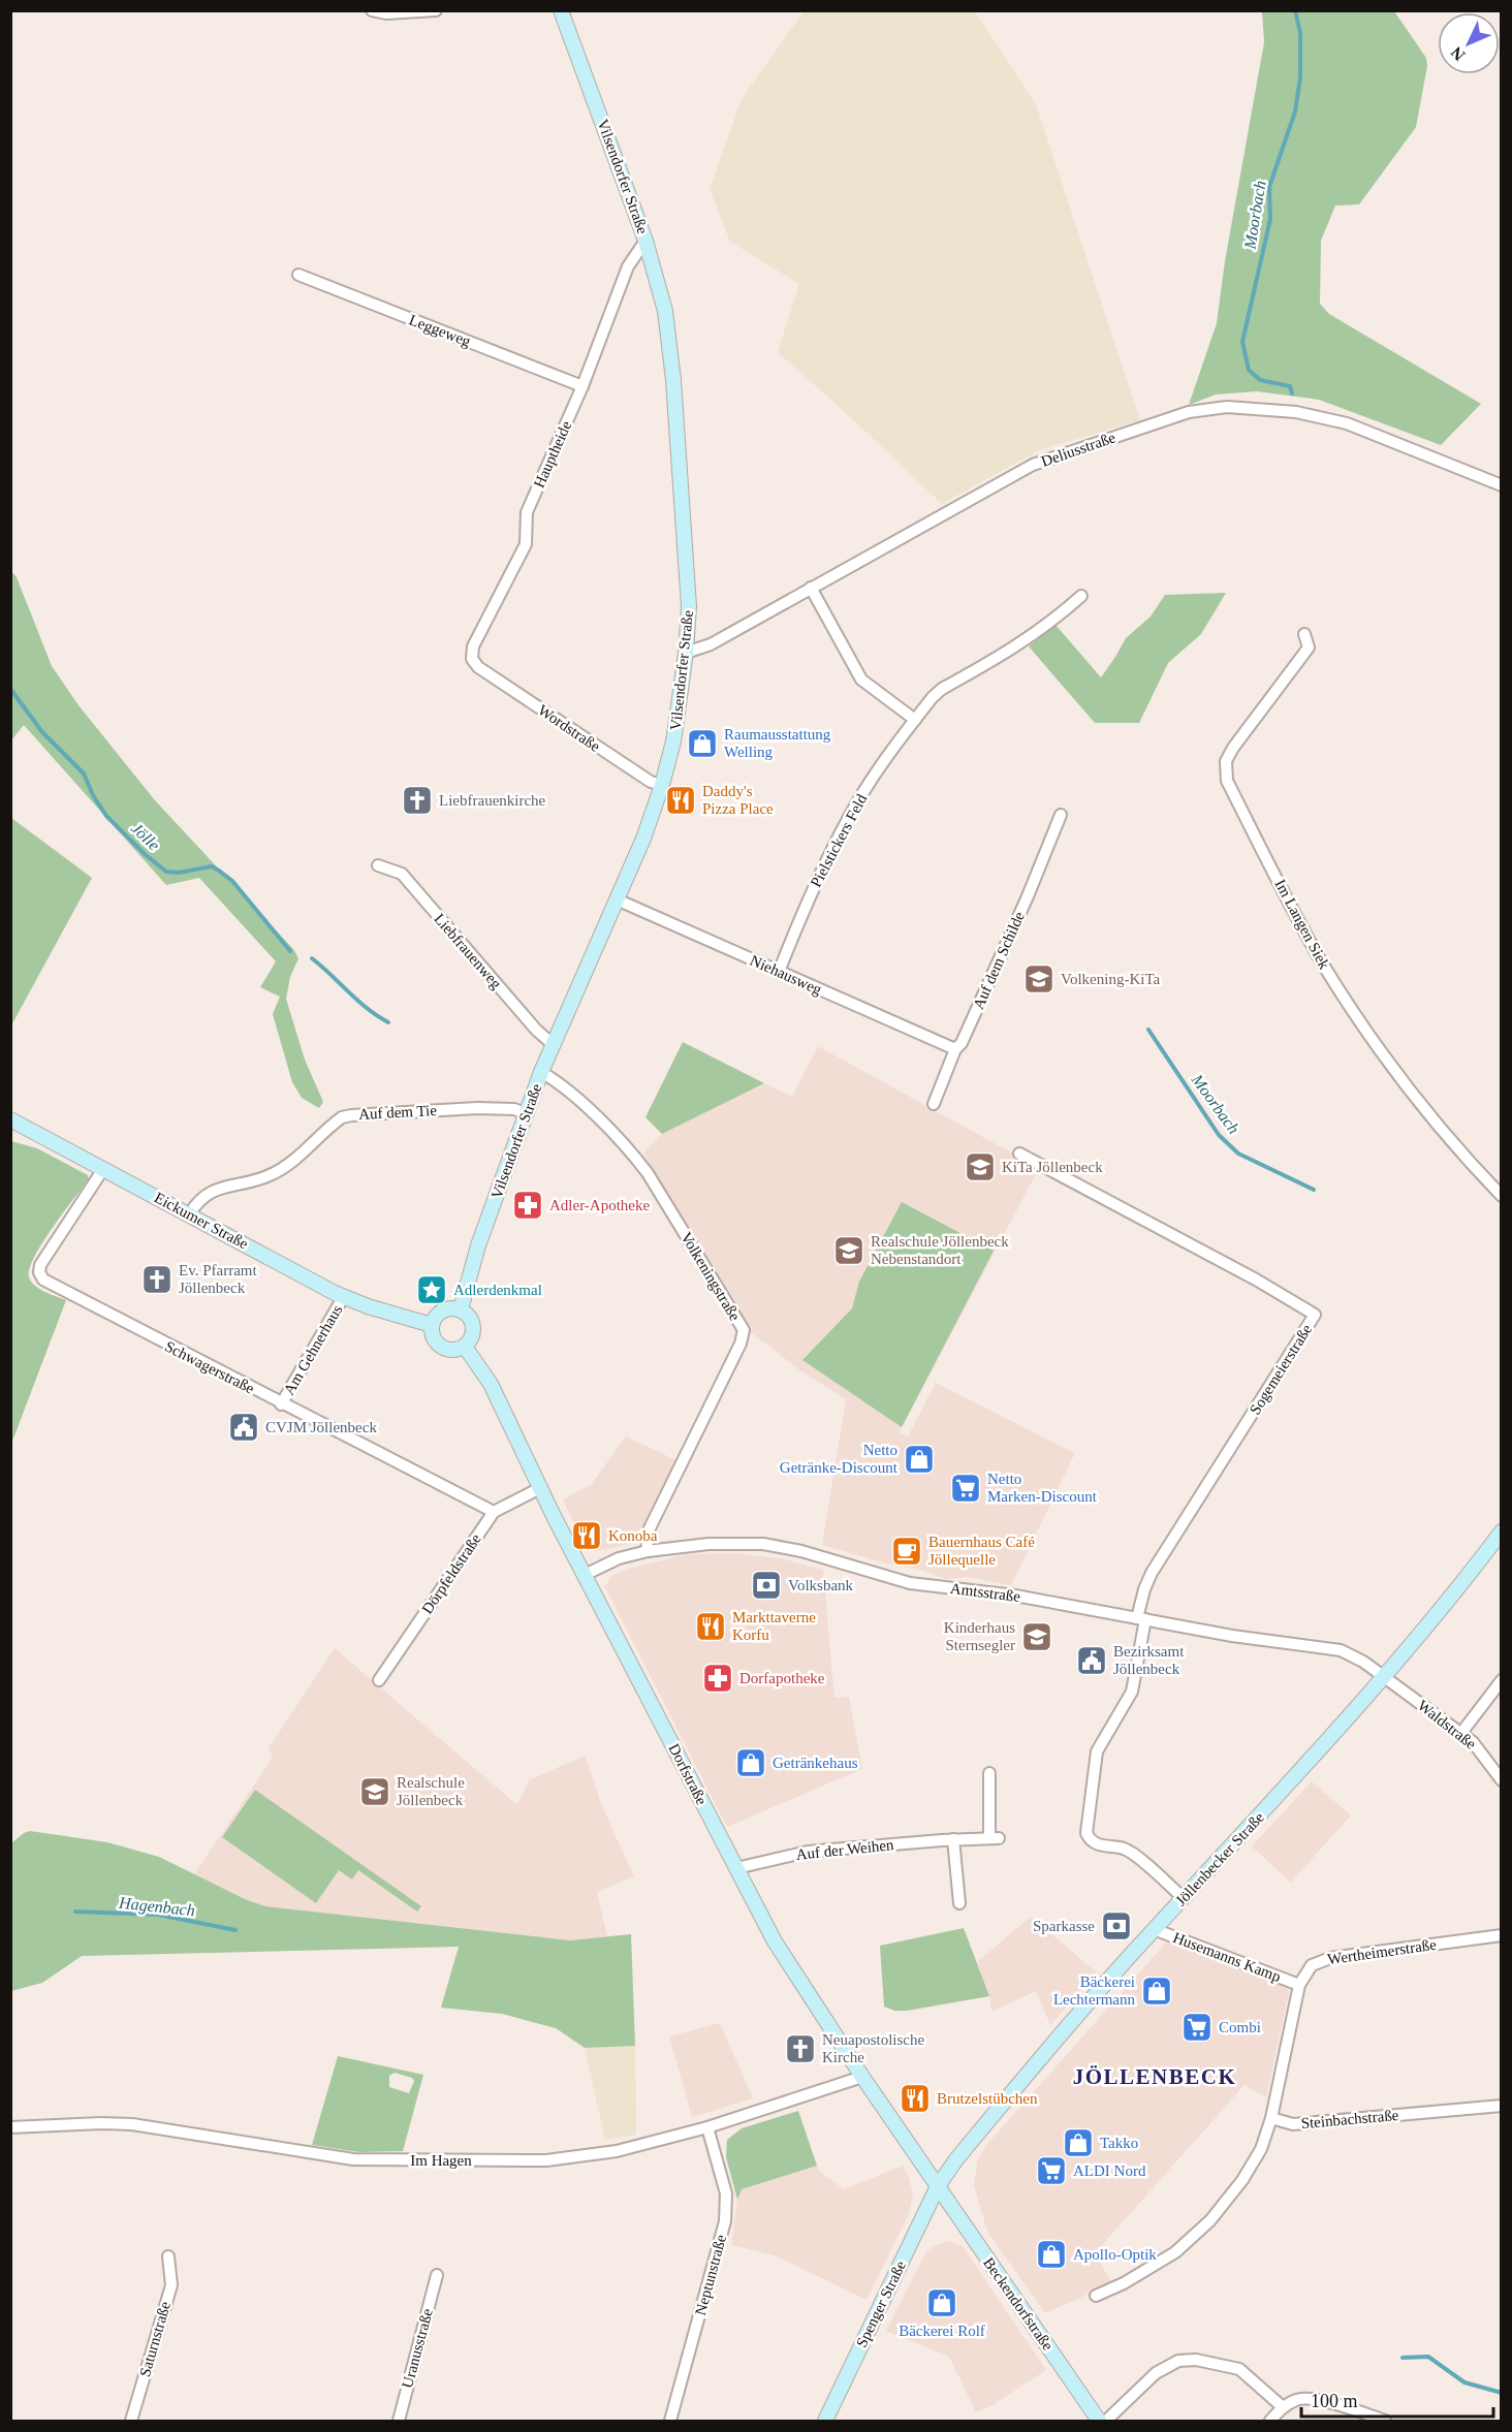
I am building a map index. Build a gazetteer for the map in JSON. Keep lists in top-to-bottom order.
{
  "streets": {
    "main road": [
      "Vilsendorfer Straße",
      "Eickumer Straße",
      "Dorfstraße",
      "Jöllenbecker Straße",
      "Spenger Straße",
      "Beckendorfstraße"
    ],
    "street": [
      "Leggeweg",
      "Deliusstraße",
      "Hauptheide",
      "Wordstraße",
      "Pielstickers Feld",
      "Im Langen Siek",
      "Liebfrauenweg",
      "Auf dem Schilde",
      "Niehausweg",
      "Auf dem Tie",
      "Volkeningstraße",
      "Am Gehnerhaus",
      "Schwagerstraße",
      "Sogemeierstraße",
      "Dörpfeldstraße",
      "Amtsstraße",
      "Waldstraße",
      "Auf der Weihen",
      "Wertheimerstraße",
      "Husemanns Kamp",
      "Steinbachstraße",
      "Im Hagen",
      "Neptunstraße",
      "Saturnstraße",
      "Uranusstraße"
    ]
  },
  "crossings": [
    ["Vilsendorfer Straße", "Deliusstraße"],
    ["Vilsendorfer Straße", "Hauptheide"],
    ["Vilsendorfer Straße", "Wordstraße"],
    ["Vilsendorfer Straße", "Liebfrauenweg"],
    ["Vilsendorfer Straße", "Niehausweg"],
    ["Vilsendorfer Straße", "Auf dem Tie"],
    ["Vilsendorfer Straße", "Eickumer Straße"],
    ["Vilsendorfer Straße", "Volkeningstraße"],
    ["Vilsendorfer Straße", "Dorfstraße"],
    ["Leggeweg", "Hauptheide"],
    ["Hauptheide", "Wordstraße"],
    ["Pielstickers Feld", "Niehausweg"],
    ["Auf dem Schilde", "Niehausweg"],
    ["Auf dem Tie", "Eickumer Straße"],
    ["Eickumer Straße", "Am Gehnerhaus"],
    ["Eickumer Straße", "Schwagerstraße"],
    ["Eickumer Straße", "Dorfstraße"],
    ["Volkeningstraße", "Amtsstraße"],
    ["Am Gehnerhaus", "Schwagerstraße"],
    ["Schwagerstraße", "Dörpfeldstraße"],
    ["Sogemeierstraße", "Amtsstraße"],
    ["Dörpfeldstraße", "Dorfstraße"],
    ["Amtsstraße", "Waldstraße"],
    ["Amtsstraße", "Dorfstraße"],
    ["Amtsstraße", "Jöllenbecker Straße"],
    ["Waldstraße", "Jöllenbecker Straße"],
    ["Dorfstraße", "Auf der Weihen"],
    ["Dorfstraße", "Jöllenbecker Straße"],
    ["Dorfstraße", "Im Hagen"],
    ["Dorfstraße", "Spenger Straße"],
    ["Dorfstraße", "Beckendorfstraße"],
    ["Jöllenbecker Straße", "Husemanns Kamp"],
    ["Jöllenbecker Straße", "Spenger Straße"],
    ["Jöllenbecker Straße", "Beckendorfstraße"],
    ["Wertheimerstraße", "Husemanns Kamp"],
    ["Wertheimerstraße", "Steinbachstraße"],
    ["Im Hagen", "Neptunstraße"],
    ["Spenger Straße", "Beckendorfstraße"]
  ],
  "districts": ["JÖLLENBECK"],
  "water": ["Moorbach", "Jölle", "Hagenbach"],
  "places": {
    "shop": [
      "Raumausstattung Welling",
      "Netto Getränke-Discount",
      "Getränkehaus",
      "Bäckerei Lechtermann",
      "Takko",
      "Apollo-Optik",
      "Bäckerei Rolf"
    ],
    "church": ["Liebfrauenkirche", "Ev. Pfarramt Jöllenbeck", "Neuapostolische Kirche"],
    "restaurant": [
      "Daddy's Pizza Place",
      "Konoba",
      "Markttaverne Korfu",
      "Brutzelstübchen"
    ],
    "school or university": [
      "Volkening-KiTa",
      "KiTa Jöllenbeck",
      "Realschule Jöllenbeck Nebenstandort",
      "Kinderhaus Sternsegler",
      "Realschule Jöllenbeck"
    ],
    "pharmacy": ["Adler-Apotheke", "Dorfapotheke"],
    "place": ["Adlerdenkmal"],
    "public building": ["CVJM Jöllenbeck", "Bezirksamt Jöllenbeck"],
    "supermarket": ["Netto Marken-Discount", "Combi", "ALDI Nord"],
    "cafe": ["Bauernhaus Café Jöllequelle"],
    "bank": ["Volksbank", "Sparkasse"]
  },
  "scale_bar": "100 m",
  "north": "bottom left"
}
